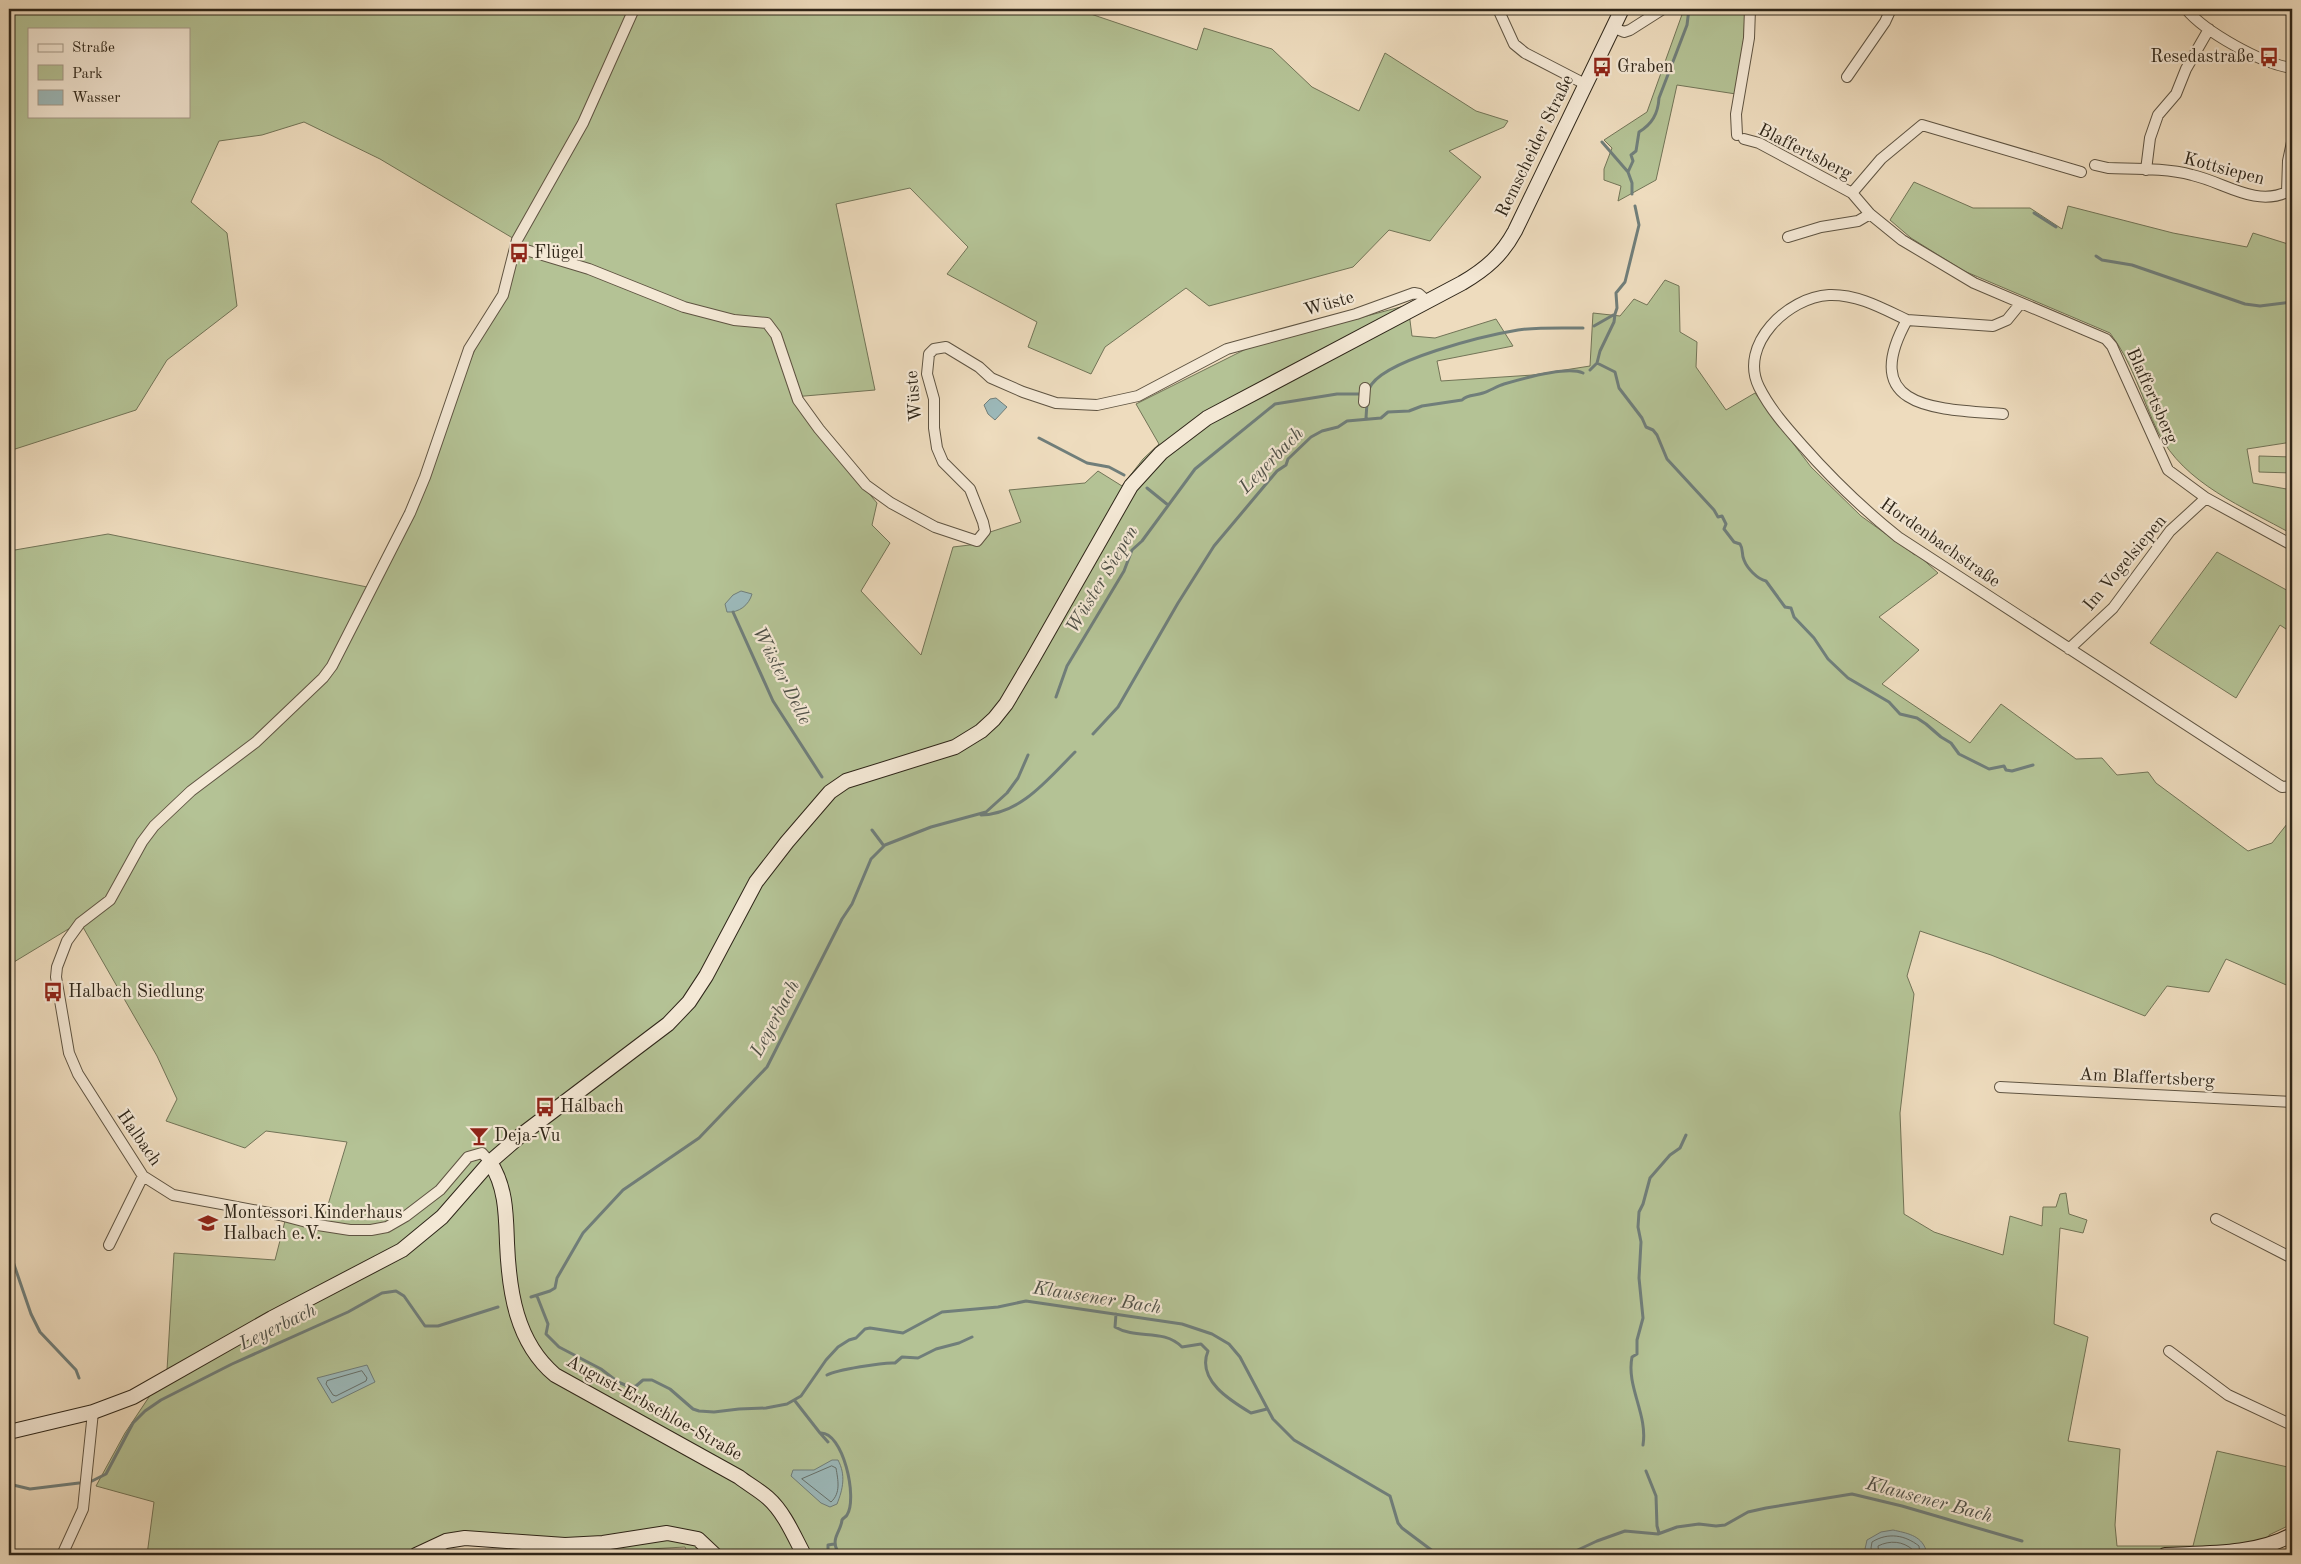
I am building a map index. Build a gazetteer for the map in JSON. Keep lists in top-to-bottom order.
{
  "streets": {
    "main road": ["Remscheider Straße", "August-Erbschloe-Straße"],
    "street": [
      "Blaffertsberg",
      "Kottsiepen",
      "Wüste",
      "Hordenbachstraße",
      "Im Vogelsiepen",
      "Am Blaffertsberg",
      "Halbach"
    ]
  },
  "crossings": [
    ["Remscheider Straße", "Wüste"],
    ["Remscheider Straße", "Halbach"],
    ["Remscheider Straße", "August-Erbschloe-Straße"],
    ["Blaffertsberg", "Hordenbachstraße"],
    ["Blaffertsberg", "Im Vogelsiepen"],
    ["Wüste", "Halbach"],
    ["Hordenbachstraße", "Im Vogelsiepen"],
    ["Halbach", "August-Erbschloe-Straße"]
  ],
  "water": [
    "Leyerbach",
    "Wüster Siepen",
    "Wüster Delle",
    "Klausener Bach"
  ],
  "places": {
    "bus stop": [
      "Resedastraße",
      "Graben",
      "Flügel",
      "Halbach Siedlung",
      "Halbach"
    ],
    "bar": ["Deja-Vu"],
    "school or university": ["Montessori Kinderhaus Halbach e.V."]
  },
  "legend": ["Straße", "Park", "Wasser"]
}
